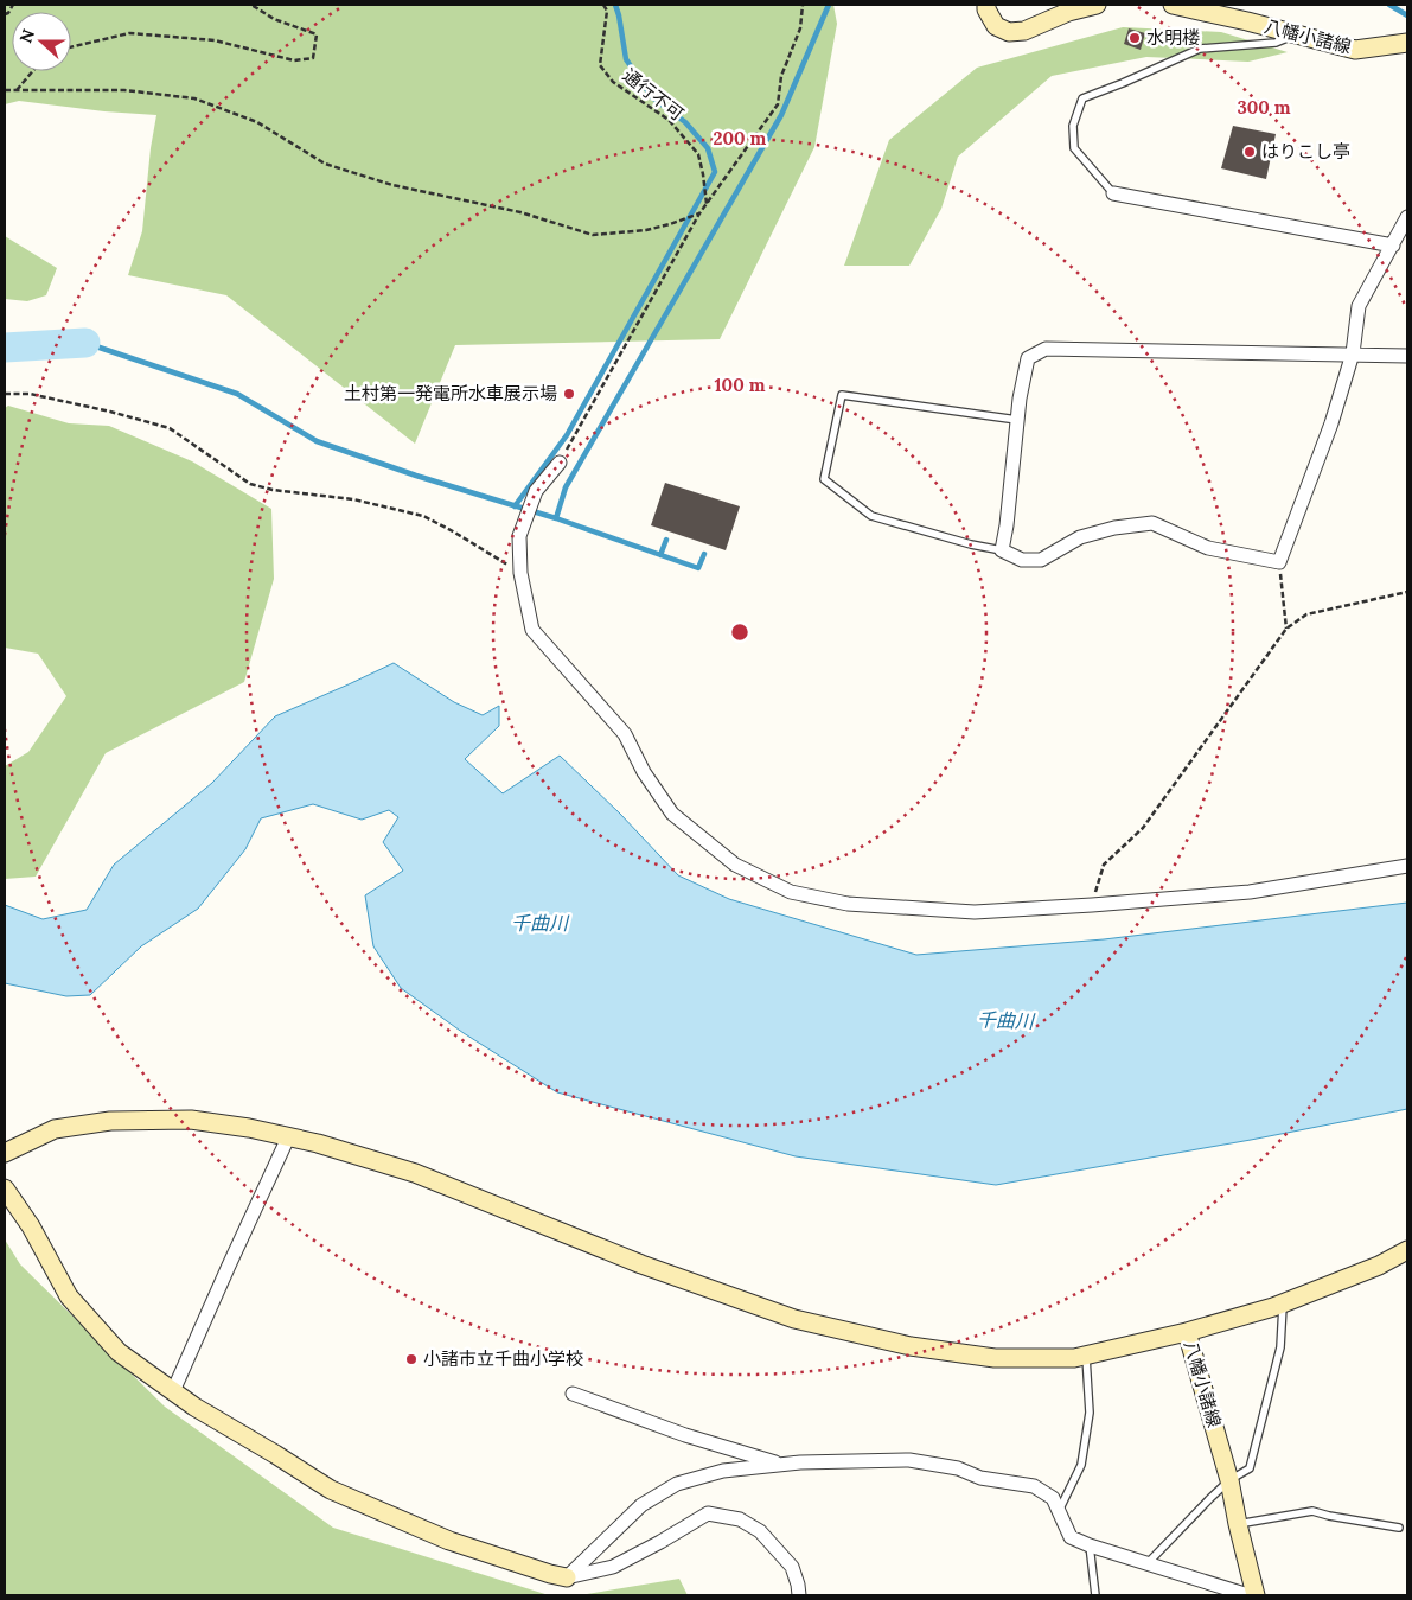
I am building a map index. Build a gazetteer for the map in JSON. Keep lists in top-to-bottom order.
{
  "streets": {
    "street": ["八幡小諸線"],
    "path": ["通行不可"]
  },
  "water": ["千曲川"],
  "places": [
    "水明楼",
    "はりこし亭",
    "土村第一発電所水車展示場",
    "小諸市立千曲小学校"
  ],
  "north": "left",
  "rings": ["300 m", "200 m", "100 m"]
}
